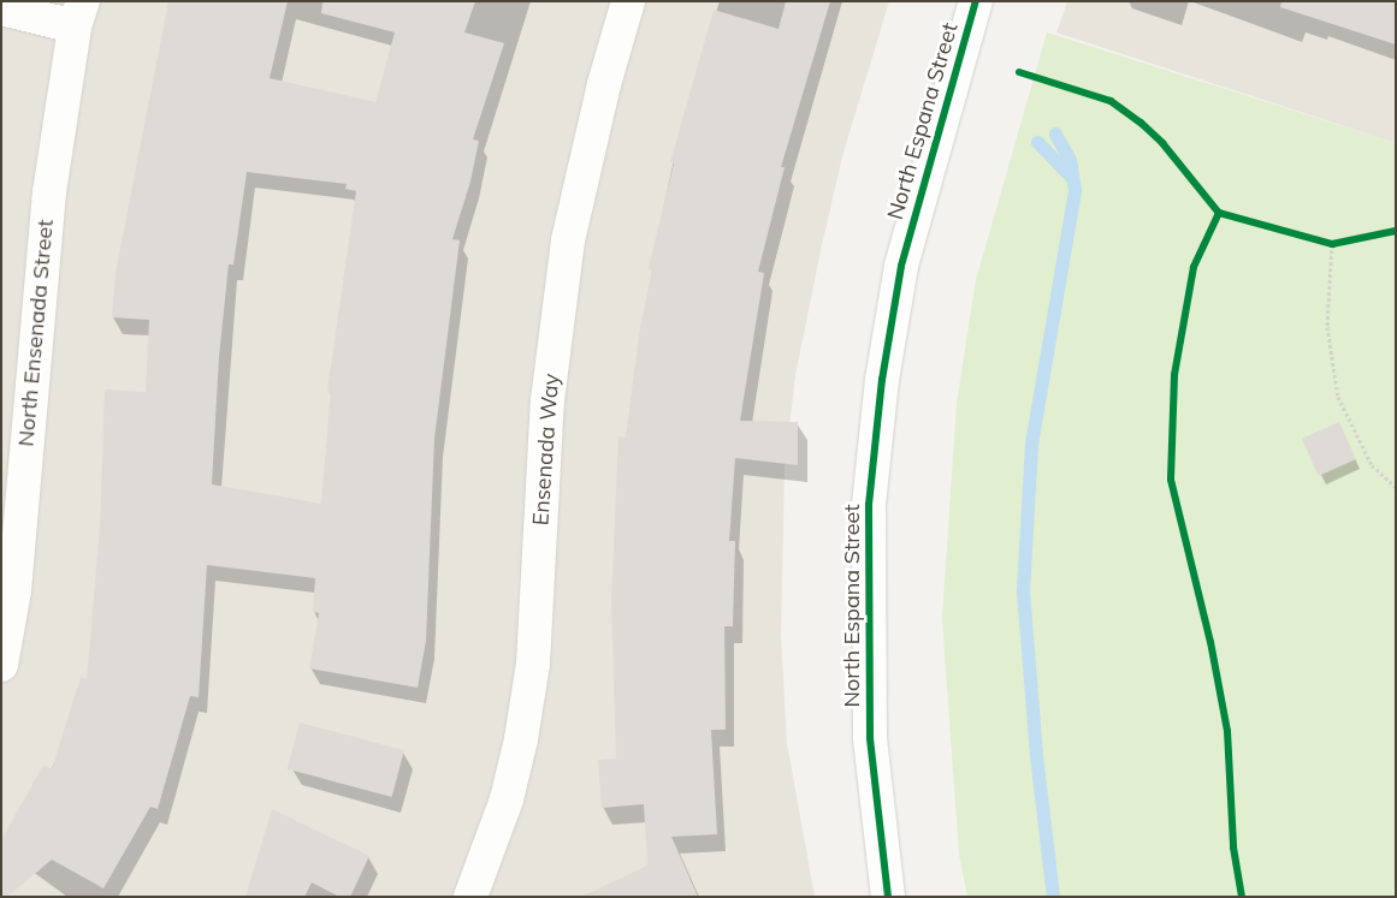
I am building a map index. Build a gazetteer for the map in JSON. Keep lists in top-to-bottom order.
{
  "streets": {
    "street": ["North Espana Street", "North Ensenada Street", "Ensenada Way"]
  }
}
